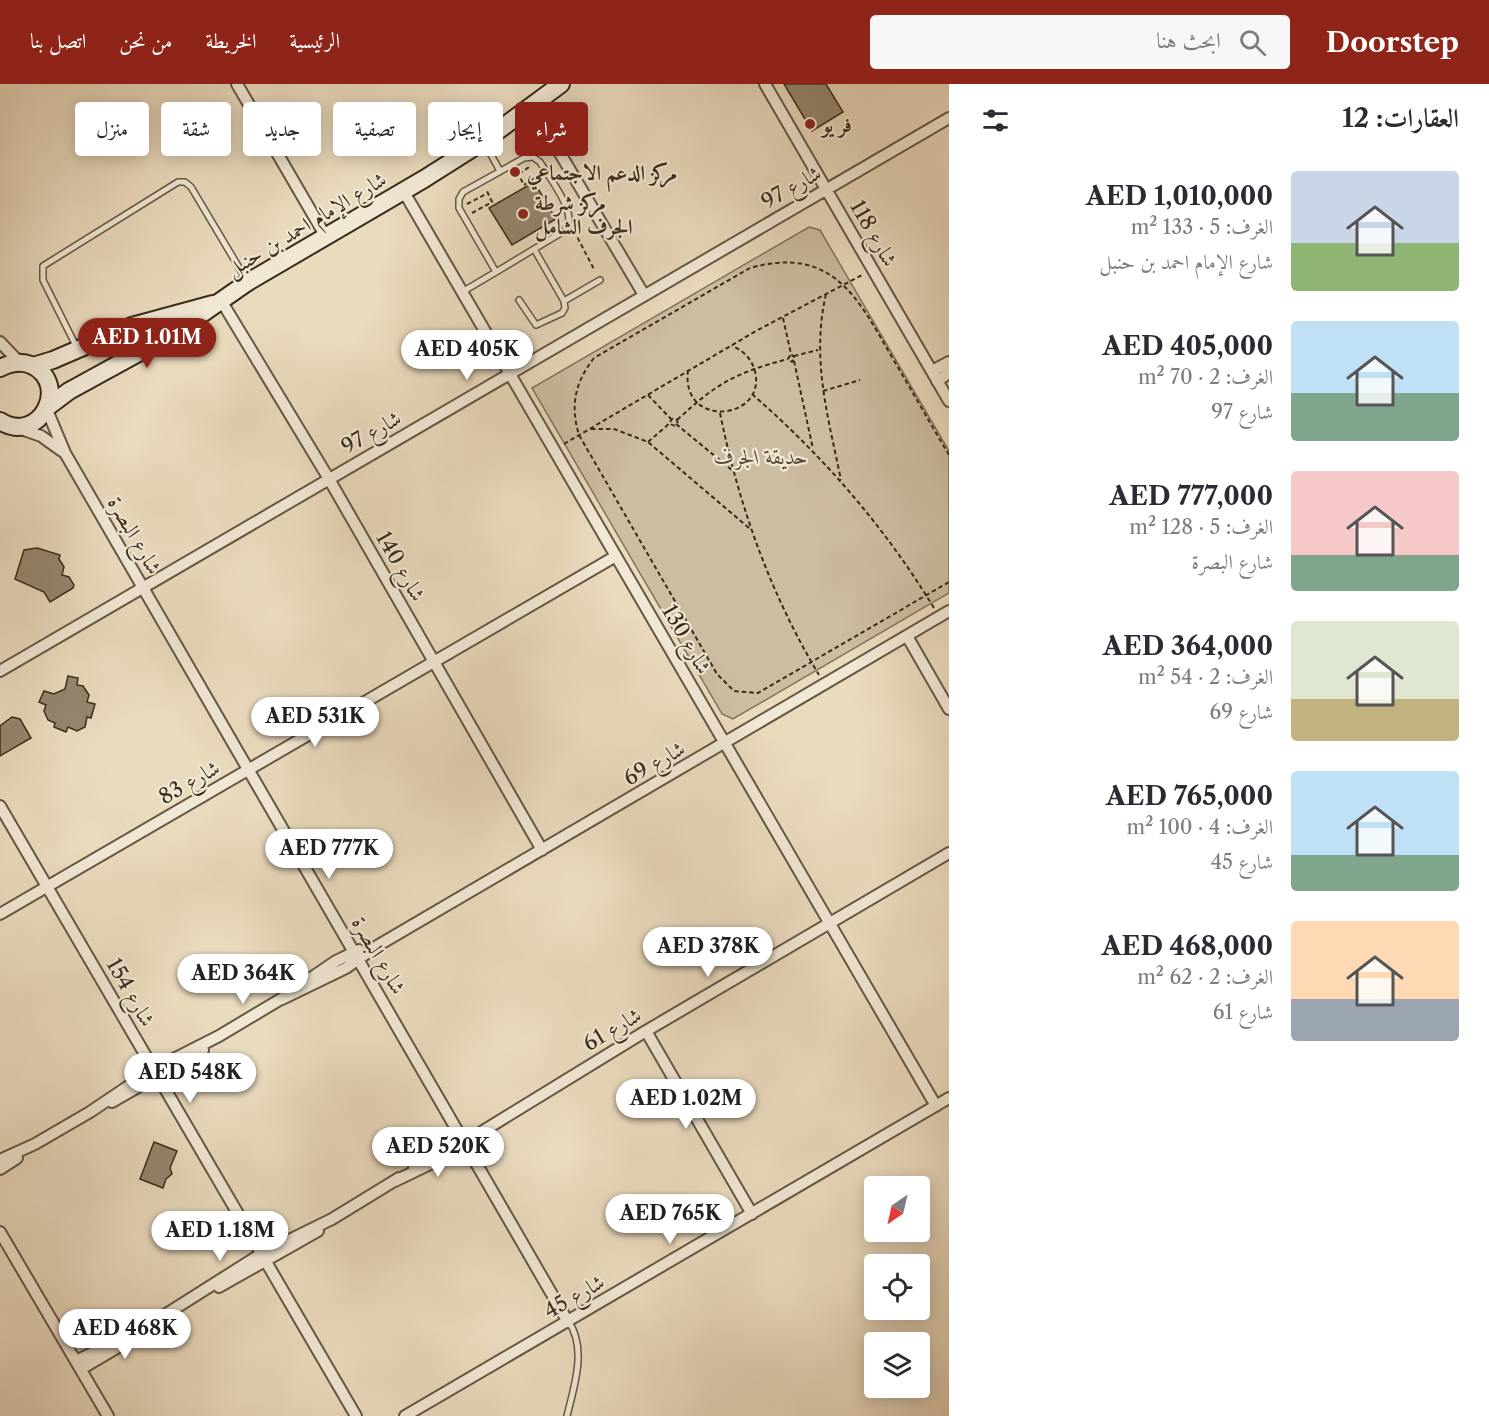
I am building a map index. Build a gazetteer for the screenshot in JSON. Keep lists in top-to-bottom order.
{
  "streets": {
    "street": [
      "شارع 97",
      "شارع الإمام احمد بن حنبل",
      "شارع 118",
      "شارع البصرة",
      "شارع 140",
      "شارع 130",
      "شارع 69",
      "شارع 83",
      "شارع 154",
      "شارع 61",
      "شارع 45"
    ]
  },
  "crossings": [
    ["شارع 97", "شارع 118"],
    ["شارع 97", "شارع البصرة"],
    ["شارع 97", "شارع 140"],
    ["شارع 97", "شارع 130"],
    ["شارع الإمام احمد بن حنبل", "شارع البصرة"],
    ["شارع الإمام احمد بن حنبل", "شارع 140"],
    ["شارع الإمام احمد بن حنبل", "شارع 130"],
    ["شارع البصرة", "شارع 69"],
    ["شارع البصرة", "شارع 83"],
    ["شارع البصرة", "شارع 61"],
    ["شارع البصرة", "شارع 45"],
    ["شارع 140", "شارع 69"],
    ["شارع 140", "شارع 83"],
    ["شارع 130", "شارع 69"],
    ["شارع 130", "شارع 83"],
    ["شارع 130", "شارع 61"],
    ["شارع 130", "شارع 45"],
    ["شارع 69", "شارع 154"],
    ["شارع 83", "شارع 154"],
    ["شارع 154", "شارع 61"]
  ],
  "parks": ["حديقة الجرف"],
  "places": ["فر يو", "مركز الدعم الاجتماعي", "مركز شرطة الجرف الشامل"],
  "north": "bottom left",
  "page": {
    "header": "Doorstep",
    "search": "ابحث هنا",
    "nav": [
      "الرئيسية",
      "الخريطة",
      "من نحن",
      "اتصل بنا"
    ],
    "heading": "العقارات: 12",
    "chip": [
      "شراء",
      "إيجار",
      "تصفية",
      "جديد",
      "شقة",
      "منزل"
    ],
    "list": [
      {
        "name": "AED 1,010,000",
        "note": "الغرف: 5 · 133 m² · شارع الإمام احمد بن حنبل"
      },
      {
        "name": "AED 405,000",
        "note": "الغرف: 2 · 70 m² · شارع 97"
      },
      {
        "name": "AED 777,000",
        "note": "الغرف: 5 · 128 m² · شارع البصرة"
      },
      {
        "name": "AED 364,000",
        "note": "الغرف: 2 · 54 m² · شارع 69"
      },
      {
        "name": "AED 765,000",
        "note": "الغرف: 4 · 100 m² · شارع 45"
      },
      {
        "name": "AED 468,000",
        "note": "الغرف: 2 · 62 m² · شارع 61"
      }
    ],
    "price": [
      "AED 1.01M",
      "AED 405K",
      "AED 531K",
      "AED 777K",
      "AED 378K",
      "AED 364K",
      "AED 548K",
      "AED 1.02M",
      "AED 520K",
      "AED 765K",
      "AED 1.18M",
      "AED 468K"
    ]
  }
}
